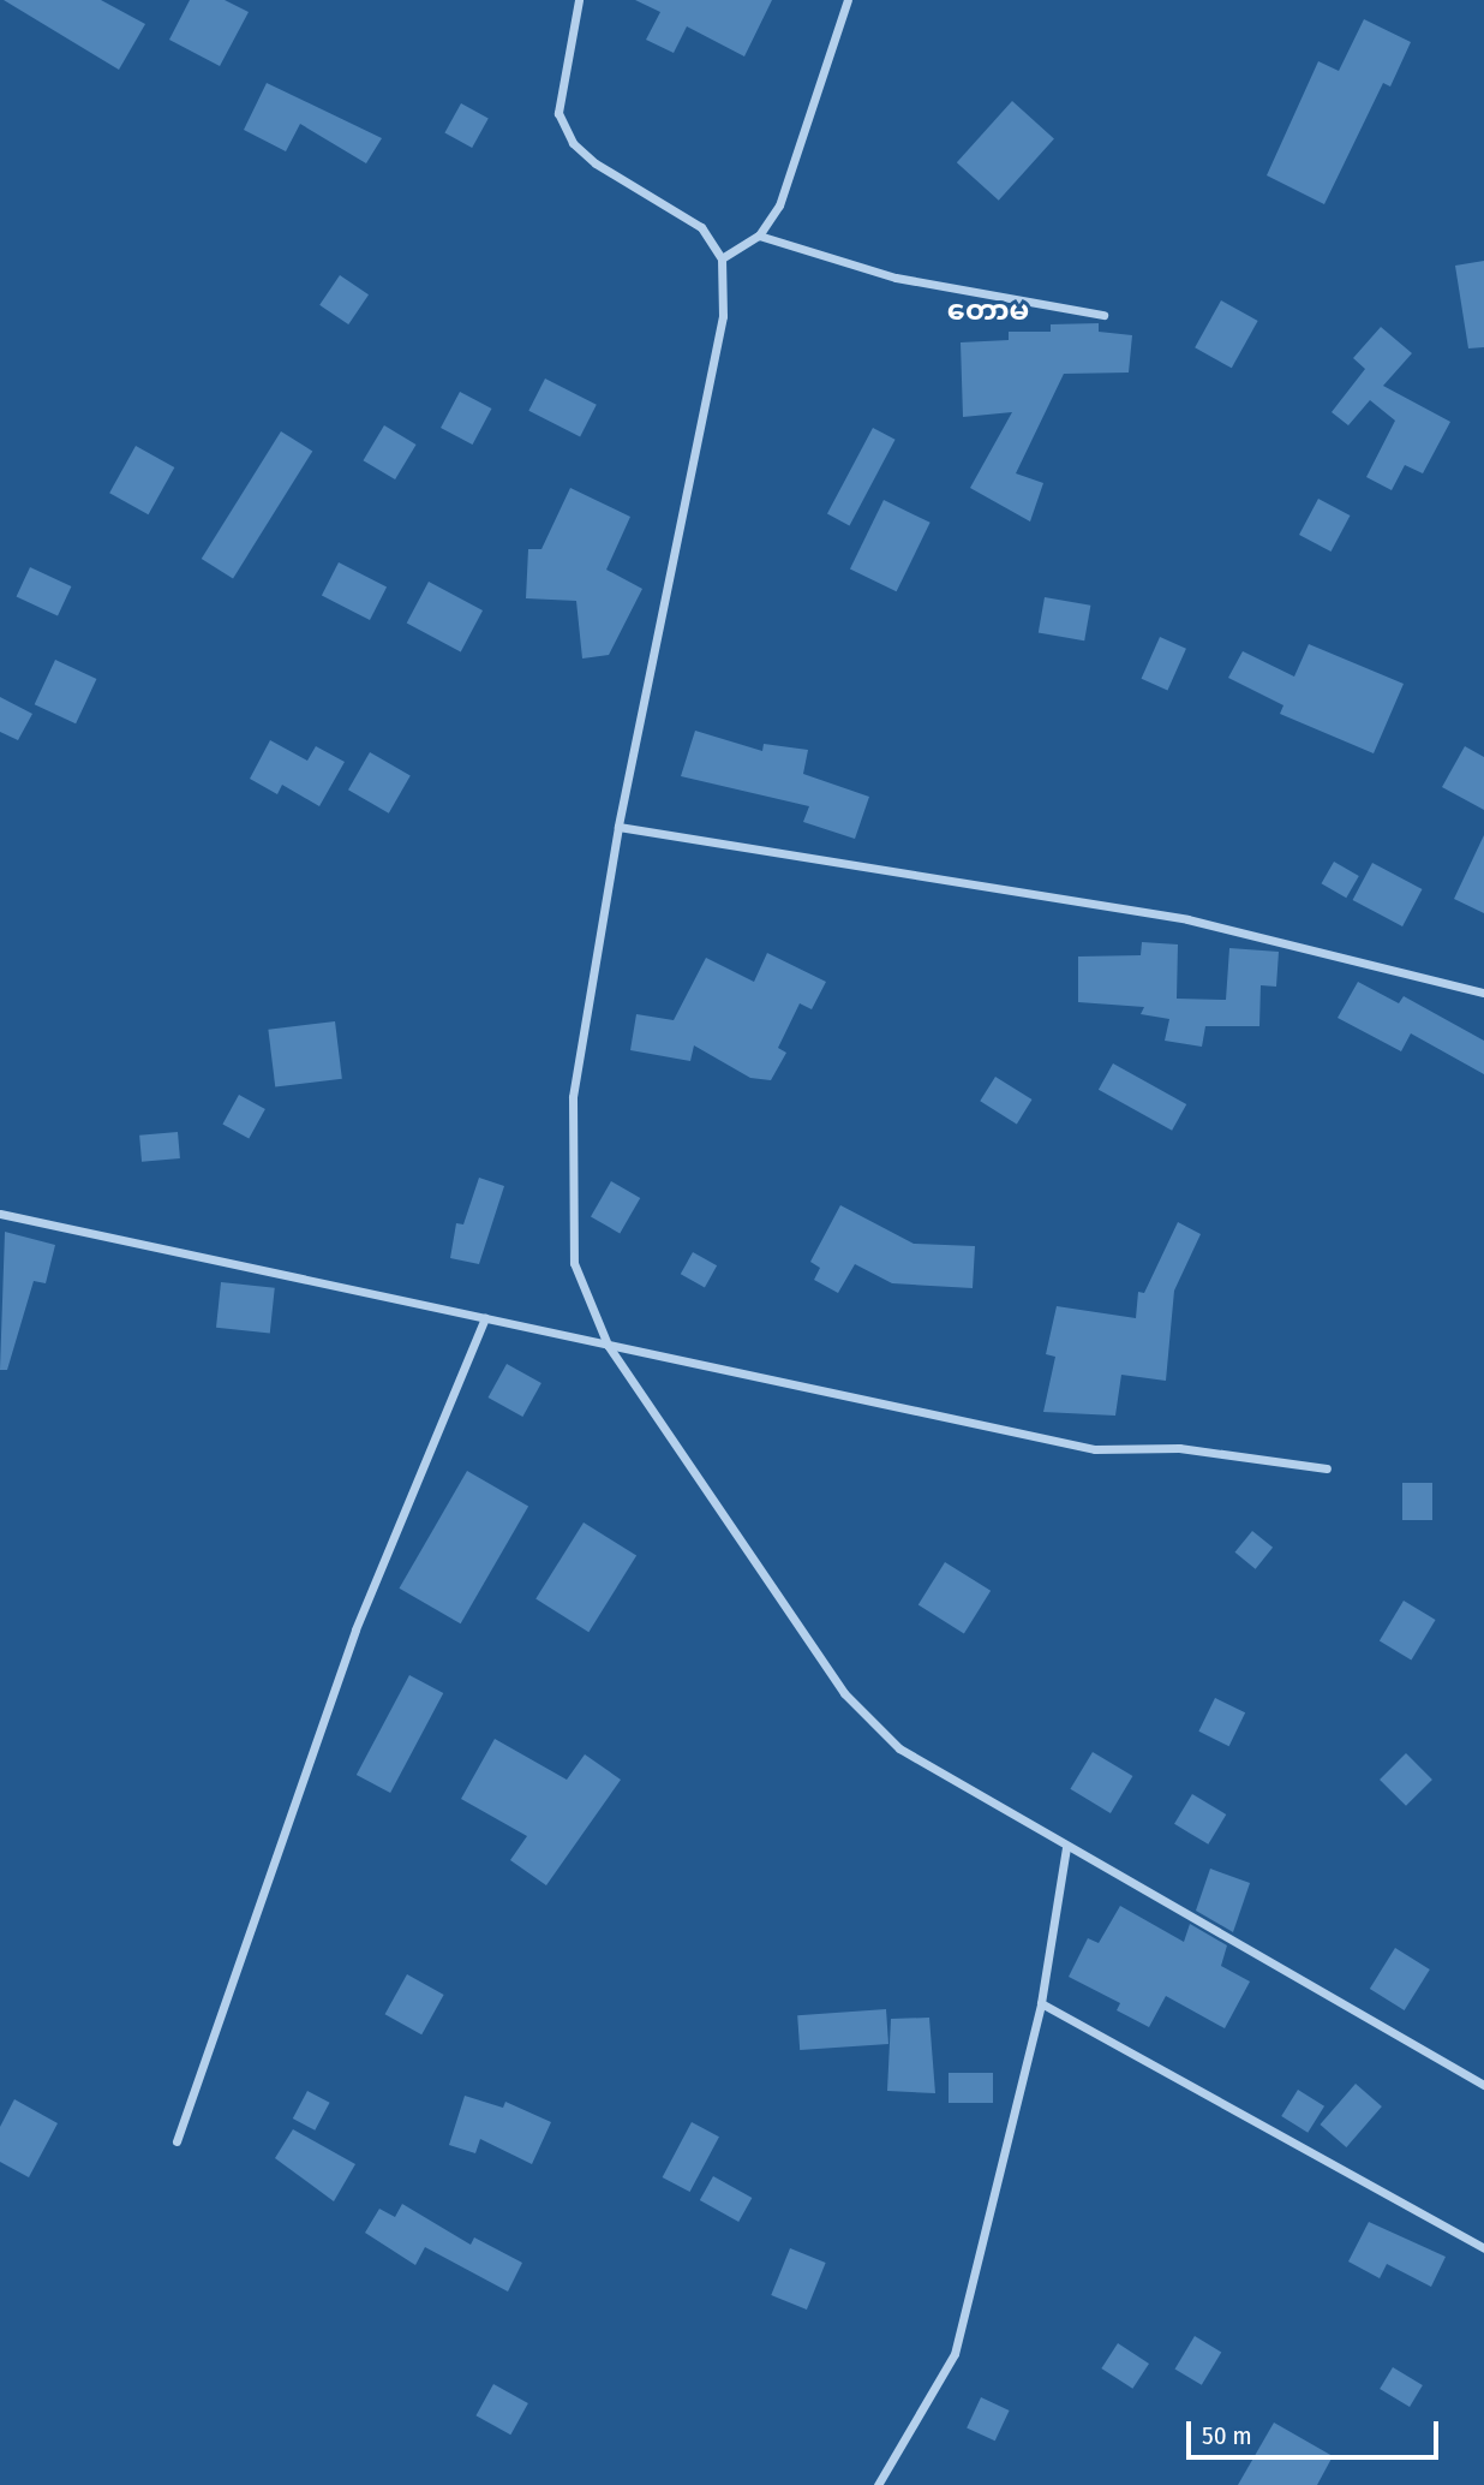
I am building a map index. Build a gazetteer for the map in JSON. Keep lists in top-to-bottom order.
{
  "districts": ["တောမ"],
  "scale_bar": "50 m"
}
